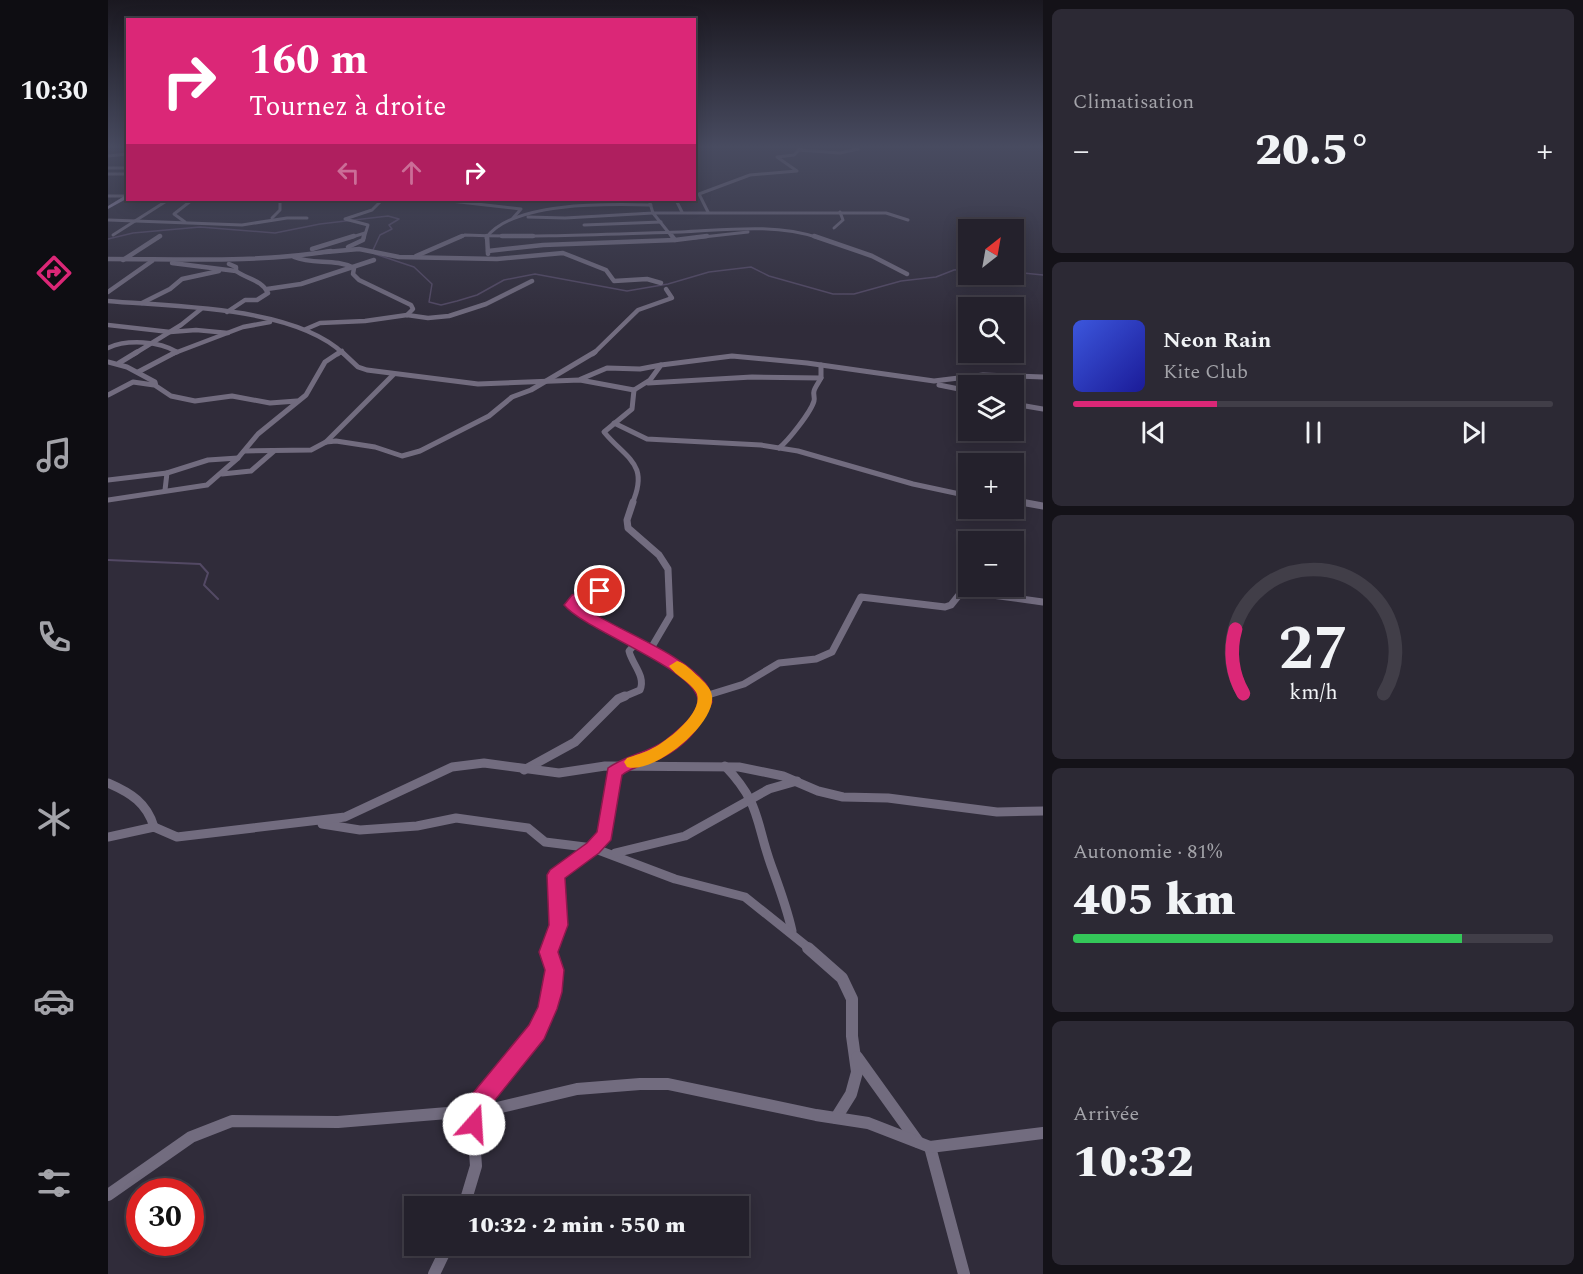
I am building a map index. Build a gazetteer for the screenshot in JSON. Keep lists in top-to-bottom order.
{
  "north": "top right",
  "page": {
    "tabs": "10:30",
    "tile": [
      "Climatisation",
      ["Autonomie · 81%", "405 km"],
      ["Arrivée", "10:32"]
    ],
    "turn": ["160 m", "Tournez à droite"],
    "heat": ["−", "20.5°", "+"],
    "map_buttons": ["+", "−"],
    "song": ["Neon Rain", "Kite Club"],
    "limit": "30",
    "trip": "10:32 · 2 min · 550 m",
    "gauge": ["27", "km/h"]
  }
}
